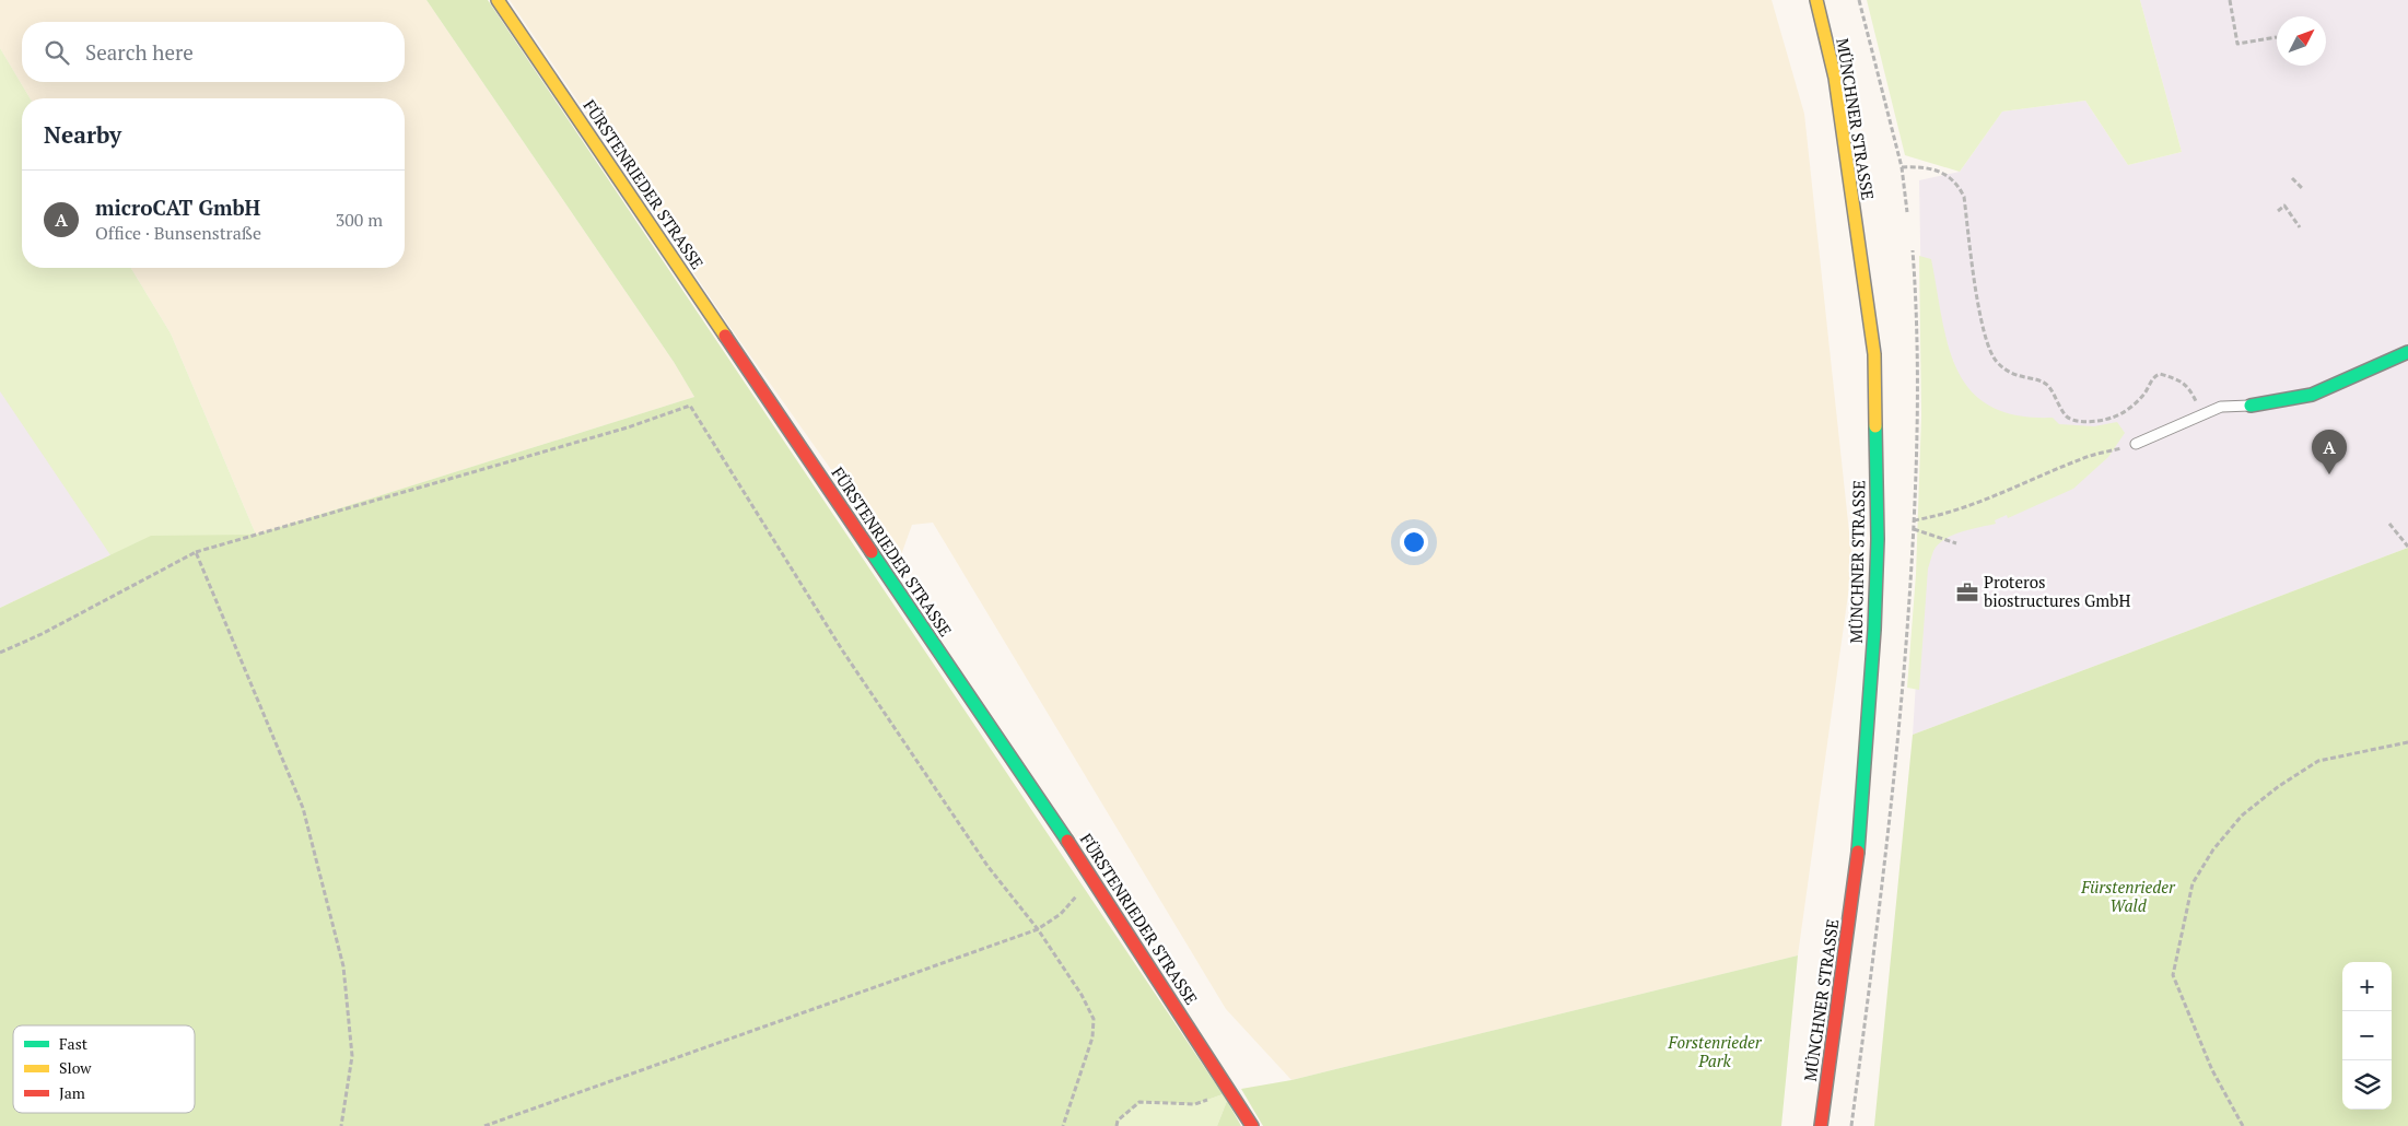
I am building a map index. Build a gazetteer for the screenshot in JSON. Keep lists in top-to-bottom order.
{
  "streets": {
    "street": ["MÜNCHNER STRASSE", "FÜRSTENRIEDER STRASSE"]
  },
  "parks": ["Fürstenrieder Wald", "Forstenrieder Park"],
  "places": {
    "office": ["Proteros biostructures GmbH"]
  },
  "legend": ["Fast", "Slow", "Jam"],
  "north": "top right",
  "page": {
    "search": "Search here",
    "heading": "Nearby",
    "list": [
      {
        "mark": "A",
        "name": "microCAT GmbH",
        "note": "Office · Bunsenstraße",
        "value": "300 m"
      }
    ],
    "pins": "A",
    "map_buttons": ["+", "−"]
  }
}
